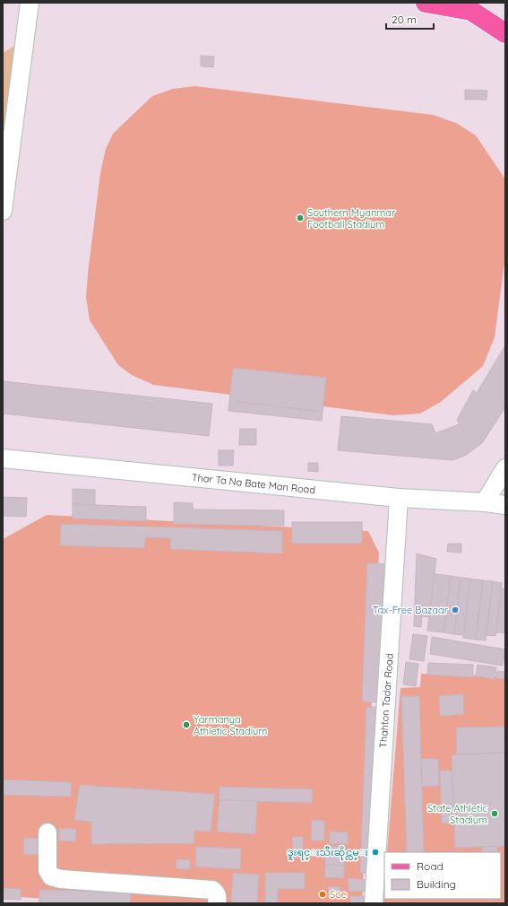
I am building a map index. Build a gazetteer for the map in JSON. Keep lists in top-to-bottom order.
{
  "streets": {
    "street": ["Thar Ta Na Bate Man Road", "Thahton Tadar Road"]
  },
  "crossings": [
    ["Thar Ta Na Bate Man Road", "Thahton Tadar Road"]
  ],
  "places": [
    "Southern Myanmar Football Stadium",
    "Tax-Free Bazaar",
    "Yarmanya Athletic Stadium",
    "State Athletic Stadium",
    "ဒူးရင္းသီးဆိုင္လမ္း",
    "Soe"
  ],
  "legend": ["Road", "Building"],
  "scale_bar": "20 m"
}
